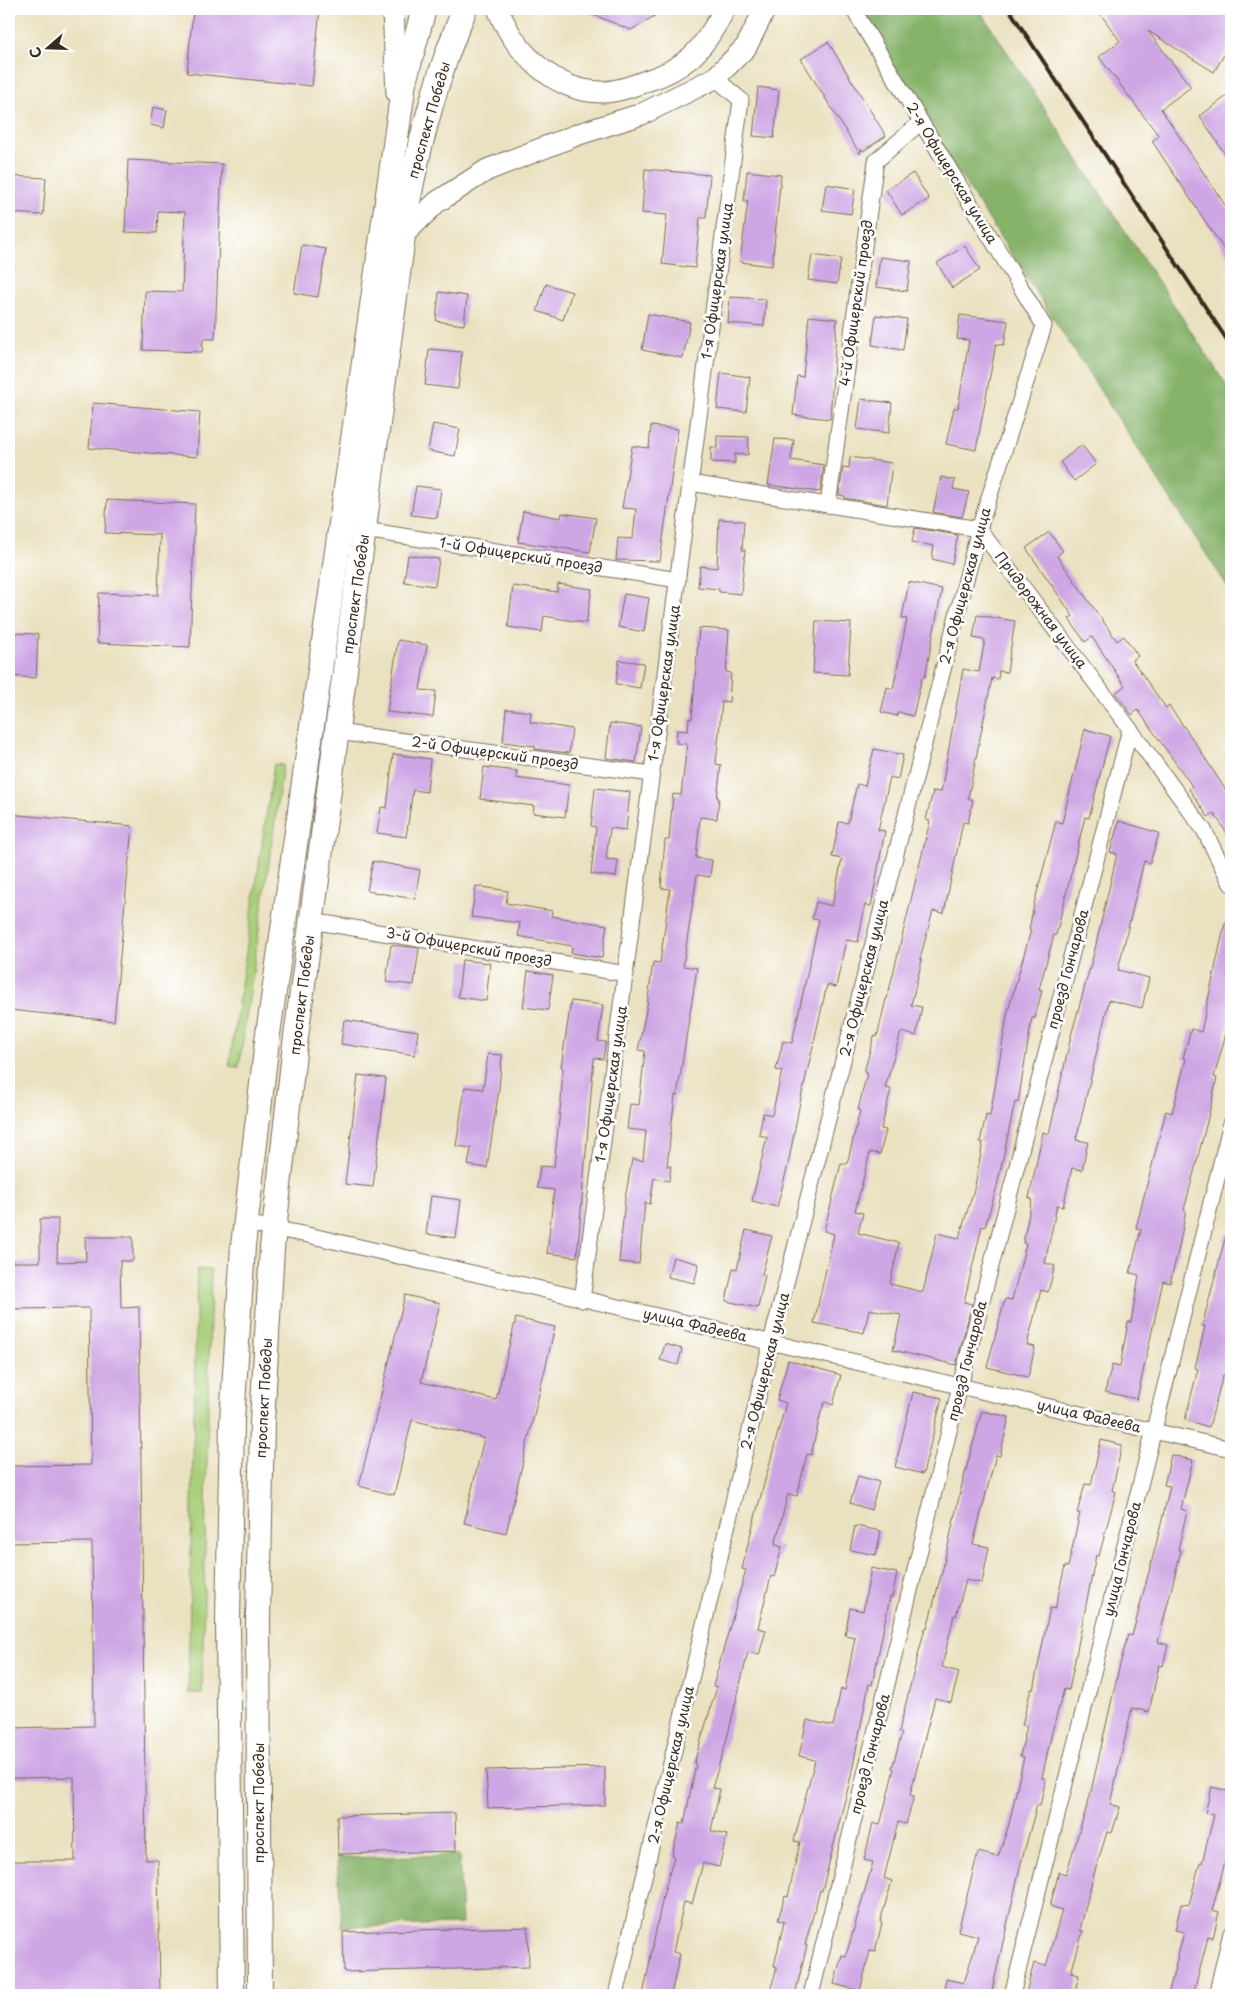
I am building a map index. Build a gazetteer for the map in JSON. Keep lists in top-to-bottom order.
{
  "streets": {
    "main road": ["проспект Победы"],
    "street": [
      "2-я Офицерская улица",
      "1-я Офицерская улица",
      "4-й Офицерский проезд",
      "1-й Офицерский проезд",
      "Придорожная улица",
      "2-й Офицерский проезд",
      "3-й Офицерский проезд",
      "проезд Гончарова",
      "улица Фадеева",
      "улица Гончарова"
    ]
  },
  "crossings": [
    ["проспект Победы", "1-й Офицерский проезд"],
    ["проспект Победы", "2-й Офицерский проезд"],
    ["проспект Победы", "3-й Офицерский проезд"],
    ["проспект Победы", "улица Фадеева"],
    ["2-я Офицерская улица", "4-й Офицерский проезд"],
    ["2-я Офицерская улица", "Придорожная улица"],
    ["2-я Офицерская улица", "улица Фадеева"],
    ["1-я Офицерская улица", "1-й Офицерский проезд"],
    ["1-я Офицерская улица", "2-й Офицерский проезд"],
    ["1-я Офицерская улица", "3-й Офицерский проезд"],
    ["1-я Офицерская улица", "улица Фадеева"],
    ["Придорожная улица", "проезд Гончарова"],
    ["проезд Гончарова", "улица Фадеева"],
    ["улица Фадеева", "улица Гончарова"]
  ],
  "north": "left"
}
